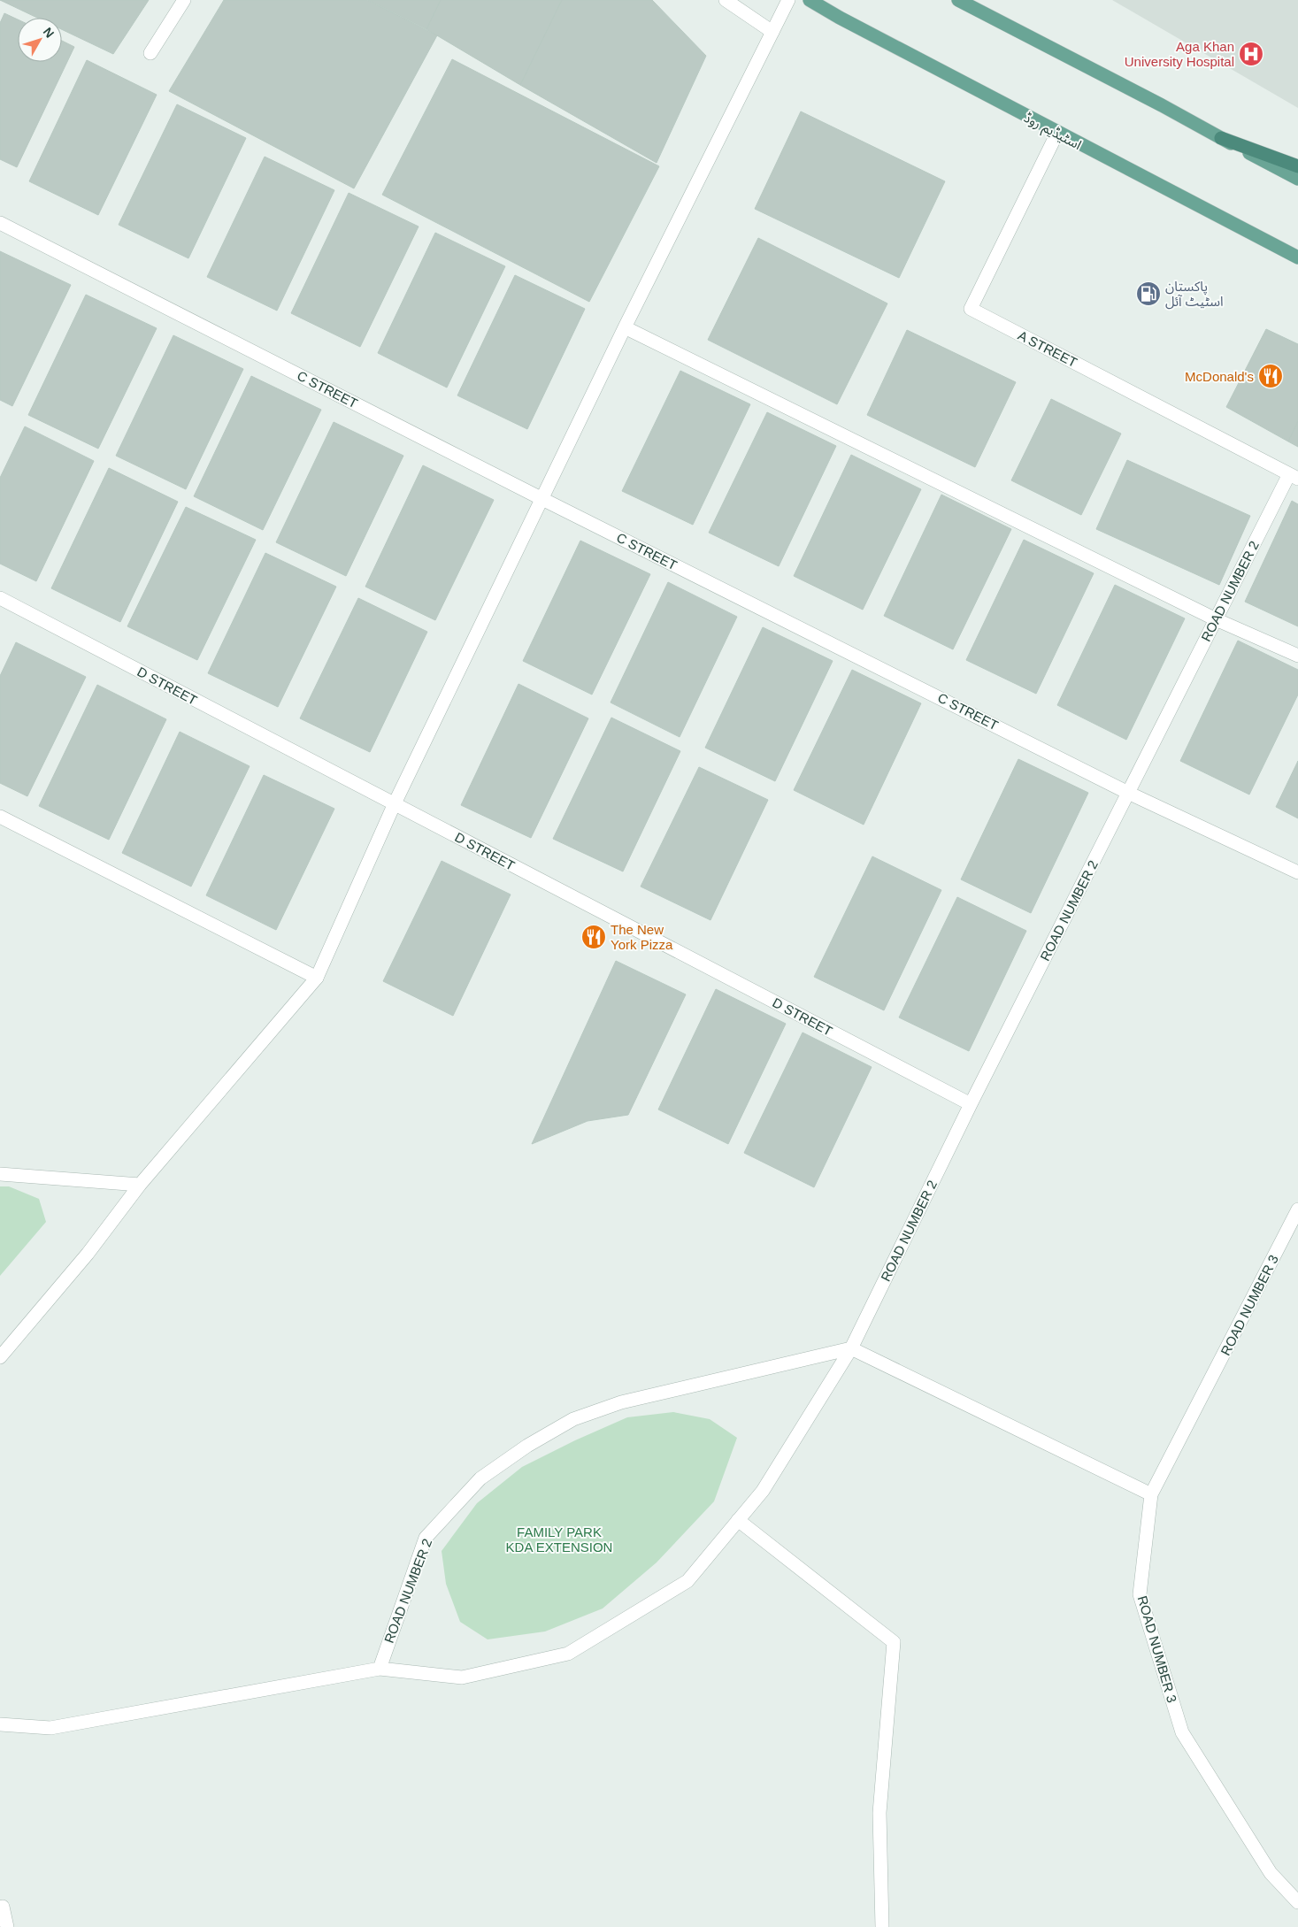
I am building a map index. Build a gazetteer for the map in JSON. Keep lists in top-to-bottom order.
{
  "streets": {
    "main road": ["اسٹیڈیم روڈ"],
    "street": [
      "A STREET",
      "C STREET",
      "ROAD NUMBER 2",
      "D STREET",
      "ROAD NUMBER 3"
    ]
  },
  "crossings": [
    ["اسٹیڈیم روڈ", "A STREET"],
    ["A STREET", "ROAD NUMBER 2"],
    ["C STREET", "ROAD NUMBER 2"],
    ["ROAD NUMBER 2", "D STREET"]
  ],
  "parks": ["FAMILY PARK KDA EXTENSION"],
  "places": {
    "hospital": ["Aga Khan University Hospital"],
    "fuel station": ["پاکستان اسٹیٹ آئل"],
    "restaurant": ["McDonald's", "The New York Pizza"]
  },
  "north": "top right"
}
